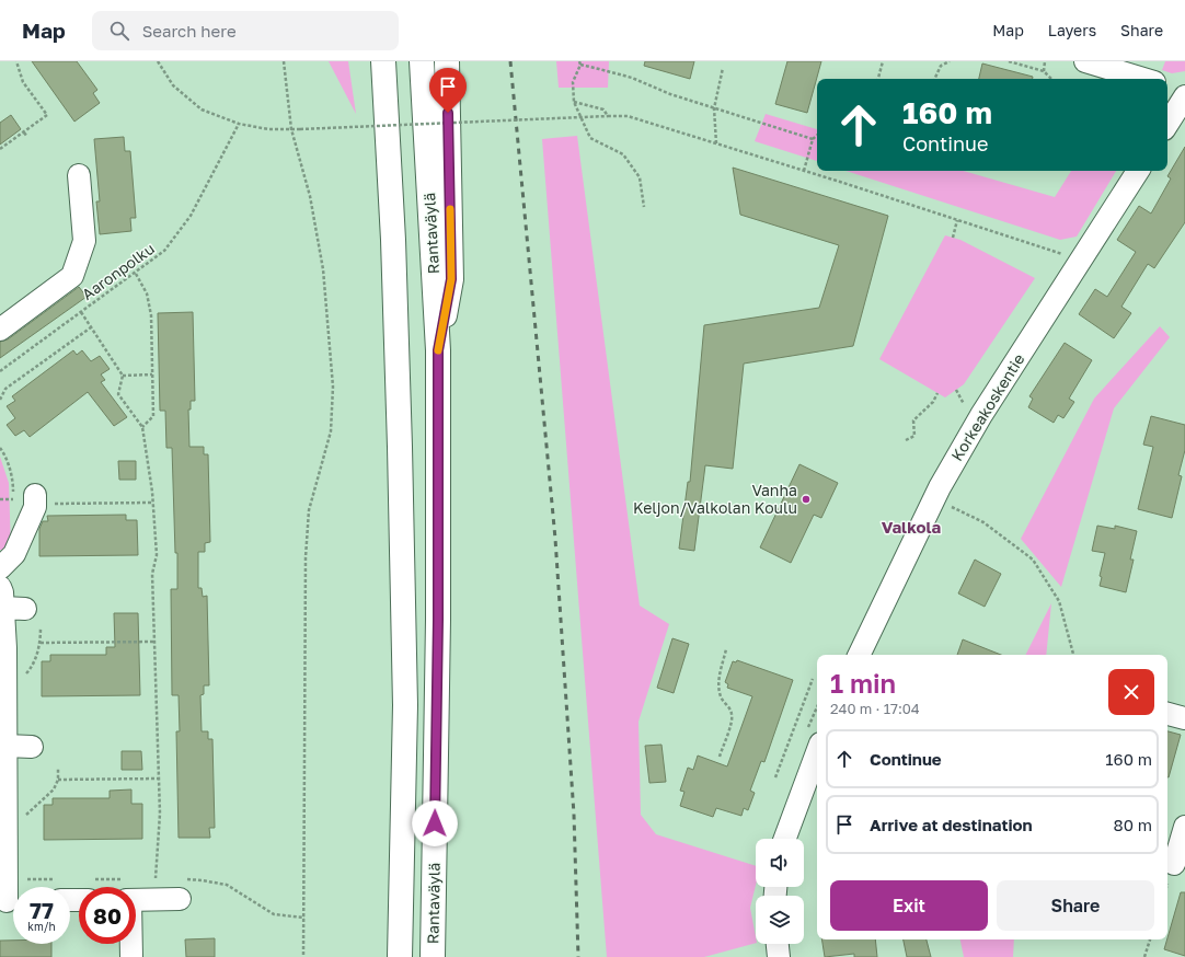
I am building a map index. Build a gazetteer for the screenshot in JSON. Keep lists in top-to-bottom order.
{
  "streets": {
    "highway": ["Rantaväylä"],
    "street": ["Korkeakoskentie"],
    "path": ["Aaronpolku"]
  },
  "districts": ["Valkola"],
  "places": ["Vanha Keljon/Valkolan Koulu"],
  "page": {
    "header": "Map",
    "search": "Search here",
    "nav": ["Map", "Layers", "Share"],
    "turn": ["160 m", "Continue"],
    "heading": ["1 min", "240 m · 17:04"],
    "list": [
      {
        "name": "Continue",
        "value": "160 m"
      },
      {
        "name": "Arrive at destination",
        "value": "80 m"
      }
    ],
    "buttons": ["Exit", "Share"],
    "speed": "77 km/h",
    "limit": "80"
  }
}
